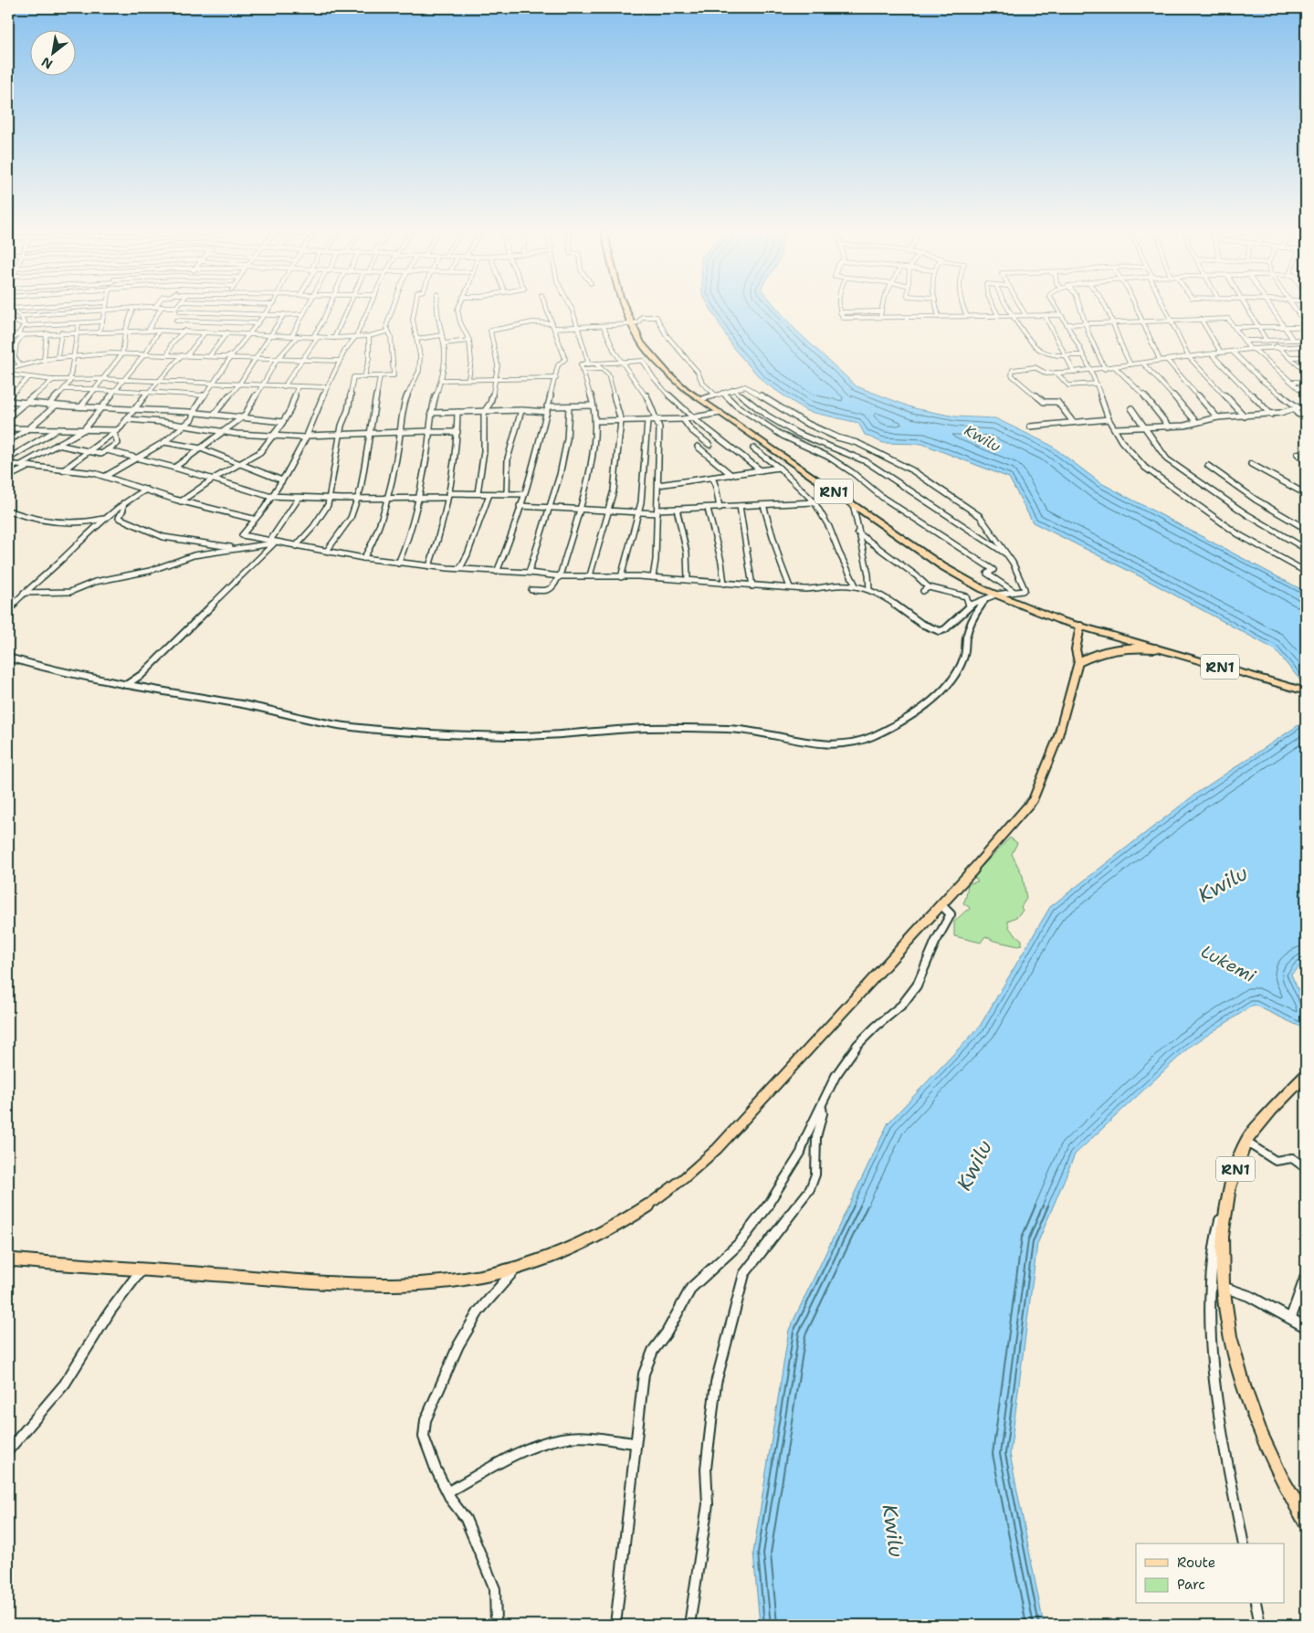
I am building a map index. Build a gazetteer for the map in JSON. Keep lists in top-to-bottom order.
{
  "streets": {
    "highway": ["RN1"]
  },
  "water": ["Kwilu", "Lukemi"],
  "legend": ["Route", "Parc"],
  "north": "bottom left"
}
